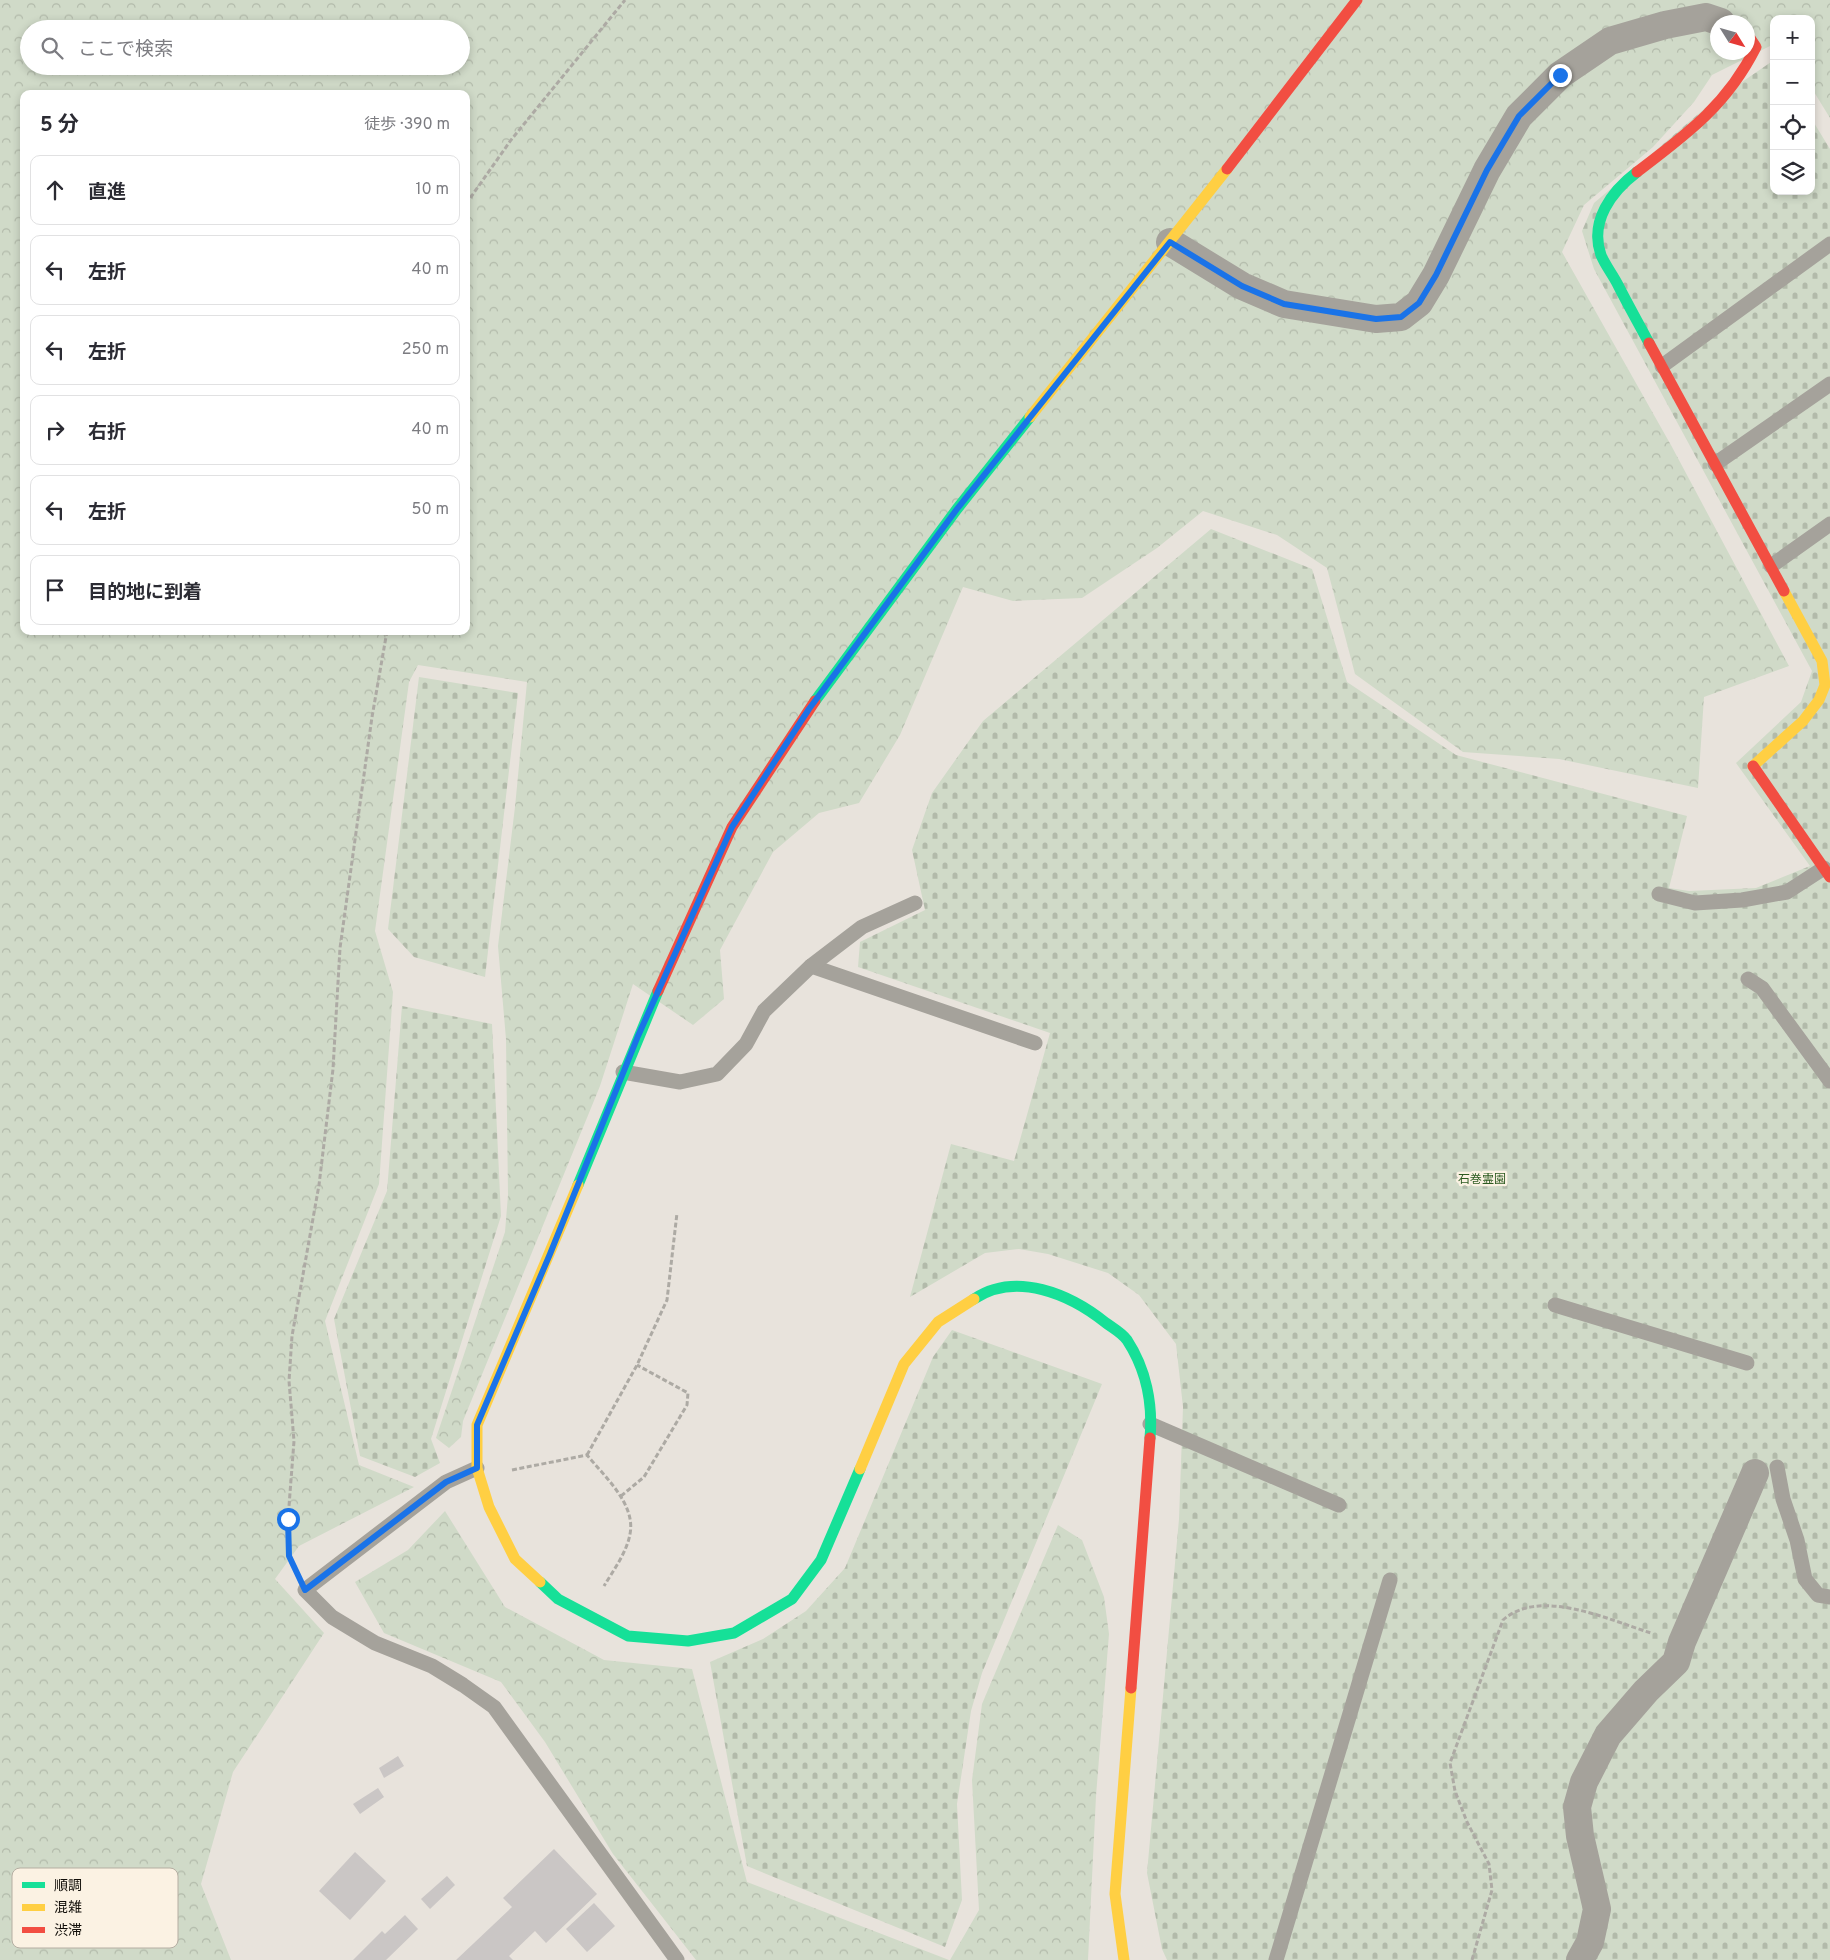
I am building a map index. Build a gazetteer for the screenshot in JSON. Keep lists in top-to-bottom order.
{
  "parks": ["石巻霊園"],
  "legend": ["順調", "混雑", "渋滞"],
  "north": "bottom right",
  "page": {
    "map_buttons": ["+", "−"],
    "search": "ここで検索",
    "heading": ["5 分", "徒歩 · 390 m"],
    "list": [
      ["直進", "10 m"],
      ["左折", "40 m"],
      ["左折", "250 m"],
      ["右折", "40 m"],
      ["左折", "50 m"],
      "目的地に到着"
    ]
  }
}
